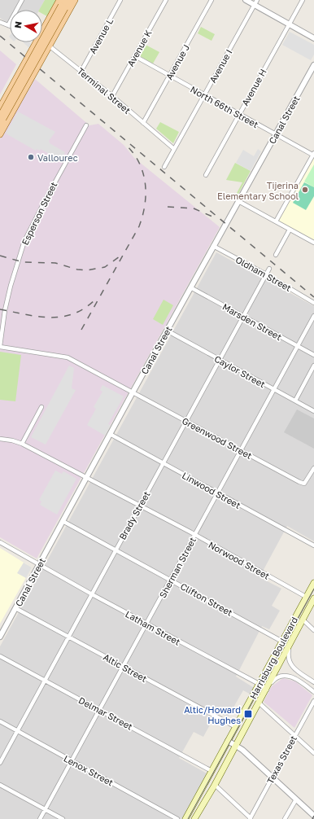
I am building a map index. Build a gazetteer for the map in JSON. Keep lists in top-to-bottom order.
{
  "streets": {
    "main road": ["Harrisburg Boulevard"],
    "street": [
      "Avenue L",
      "Avenue K",
      "Avenue J",
      "Avenue I",
      "Avenue H",
      "Terminal Street",
      "North 66th Street",
      "Canal Street",
      "Esperson Street",
      "Oldham Street",
      "Marsden Street",
      "Caylor Street",
      "Greenwood Street",
      "Linwood Street",
      "Brady Street",
      "Norwood Street",
      "Sherman Street",
      "Clifton Street",
      "Latham Street",
      "Altic Street",
      "Delmar Street",
      "Texas Street",
      "Lenox Street"
    ]
  },
  "crossings": [
    ["Avenue L", "Terminal Street"],
    ["Avenue K", "Terminal Street"],
    ["Avenue K", "North 66th Street"],
    ["Avenue J", "Terminal Street"],
    ["Avenue J", "North 66th Street"],
    ["Avenue I", "Terminal Street"],
    ["Avenue I", "North 66th Street"],
    ["Avenue H", "North 66th Street"],
    ["North 66th Street", "Canal Street"],
    ["Canal Street", "Oldham Street"],
    ["Canal Street", "Marsden Street"],
    ["Canal Street", "Caylor Street"],
    ["Canal Street", "Greenwood Street"],
    ["Canal Street", "Linwood Street"],
    ["Canal Street", "Norwood Street"],
    ["Canal Street", "Clifton Street"],
    ["Canal Street", "Latham Street"],
    ["Canal Street", "Altic Street"],
    ["Esperson Street", "Greenwood Street"],
    ["Oldham Street", "Brady Street"],
    ["Marsden Street", "Brady Street"],
    ["Marsden Street", "Sherman Street"],
    ["Caylor Street", "Brady Street"],
    ["Caylor Street", "Sherman Street"],
    ["Greenwood Street", "Brady Street"],
    ["Greenwood Street", "Sherman Street"],
    ["Linwood Street", "Brady Street"],
    ["Linwood Street", "Sherman Street"],
    ["Brady Street", "Norwood Street"],
    ["Brady Street", "Clifton Street"],
    ["Brady Street", "Latham Street"],
    ["Brady Street", "Altic Street"],
    ["Brady Street", "Delmar Street"],
    ["Brady Street", "Lenox Street"],
    ["Norwood Street", "Sherman Street"],
    ["Norwood Street", "Harrisburg Boulevard"],
    ["Sherman Street", "Clifton Street"],
    ["Sherman Street", "Latham Street"],
    ["Sherman Street", "Altic Street"],
    ["Sherman Street", "Delmar Street"],
    ["Sherman Street", "Lenox Street"],
    ["Clifton Street", "Harrisburg Boulevard"],
    ["Latham Street", "Harrisburg Boulevard"],
    ["Harrisburg Boulevard", "Altic Street"],
    ["Harrisburg Boulevard", "Delmar Street"]
  ],
  "places": {
    "other": ["Vallourec", "Tijerina Elementary School"],
    "transit": ["Altic/Howard Hughes"]
  },
  "north": "left"
}
